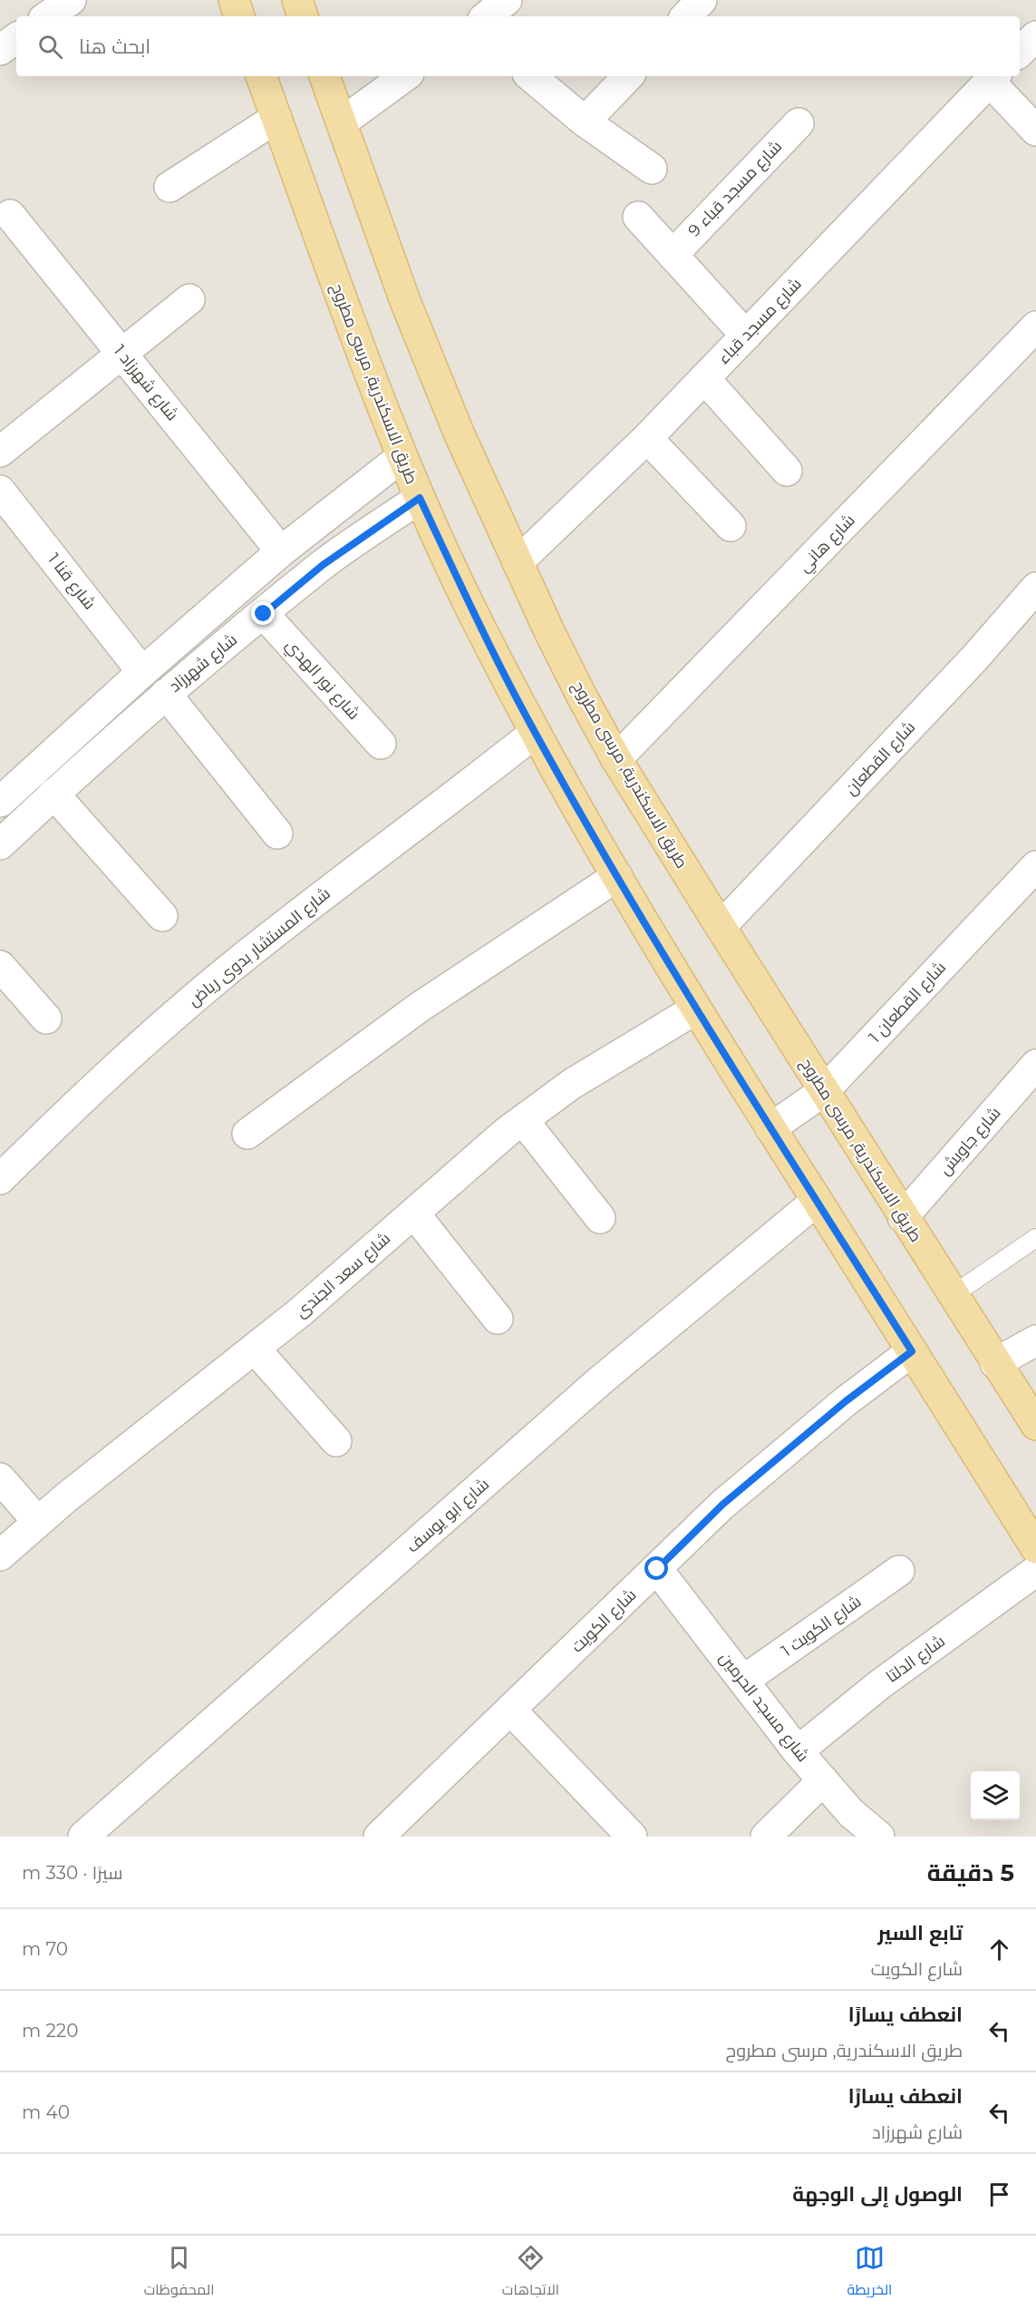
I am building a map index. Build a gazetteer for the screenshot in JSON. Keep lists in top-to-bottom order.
{
  "streets": {
    "main road": ["طريق الاسكندرية, مرسى مطروح"],
    "street": [
      "شارع مسجد قباء 9",
      "شارع مسجد قباء",
      "شارع شهرزاد 1",
      "شارع هاني",
      "شارع قنا 1",
      "شارع شهرزاد",
      "شارع نور الهدي",
      "شارع القطعان",
      "شارع المستشار بدوى رياض",
      "شارع القطعان 1",
      "شارع جاويش",
      "شارع سعد الجندى",
      "شارع ابو يوسف",
      "شارع الكويت",
      "شارع الكويت 1",
      "شارع الدلتا",
      "شارع مسجد الحرمين"
    ]
  },
  "crossings": [
    ["شارع مسجد قباء", "طريق الاسكندرية, مرسى مطروح"],
    ["شارع شهرزاد 1", "شارع شهرزاد"],
    ["طريق الاسكندرية, مرسى مطروح", "شارع هاني"],
    ["طريق الاسكندرية, مرسى مطروح", "شارع شهرزاد"],
    ["طريق الاسكندرية, مرسى مطروح", "شارع القطعان"],
    ["طريق الاسكندرية, مرسى مطروح", "شارع المستشار بدوى رياض"],
    ["طريق الاسكندرية, مرسى مطروح", "شارع القطعان 1"],
    ["طريق الاسكندرية, مرسى مطروح", "شارع جاويش"],
    ["طريق الاسكندرية, مرسى مطروح", "شارع سعد الجندى"],
    ["طريق الاسكندرية, مرسى مطروح", "شارع ابو يوسف"],
    ["طريق الاسكندرية, مرسى مطروح", "شارع الكويت"],
    ["شارع قنا 1", "شارع شهرزاد"],
    ["شارع شهرزاد", "شارع نور الهدي"],
    ["شارع الكويت", "شارع مسجد الحرمين"],
    ["شارع الكويت 1", "شارع مسجد الحرمين"],
    ["شارع الدلتا", "شارع مسجد الحرمين"]
  ],
  "page": {
    "search": "ابحث هنا",
    "heading": ["5 دقيقة", "سيرًا · 330 m"],
    "list": [
      ["تابع السير", "شارع الكويت", "70 m"],
      ["انعطف يسارًا", "طريق الاسكندرية, مرسى مطروح", "220 m"],
      ["انعطف يسارًا", "شارع شهرزاد", "40 m"],
      "الوصول إلى الوجهة"
    ],
    "nav": ["الخريطة", "الاتجاهات", "المحفوظات"]
  }
}
